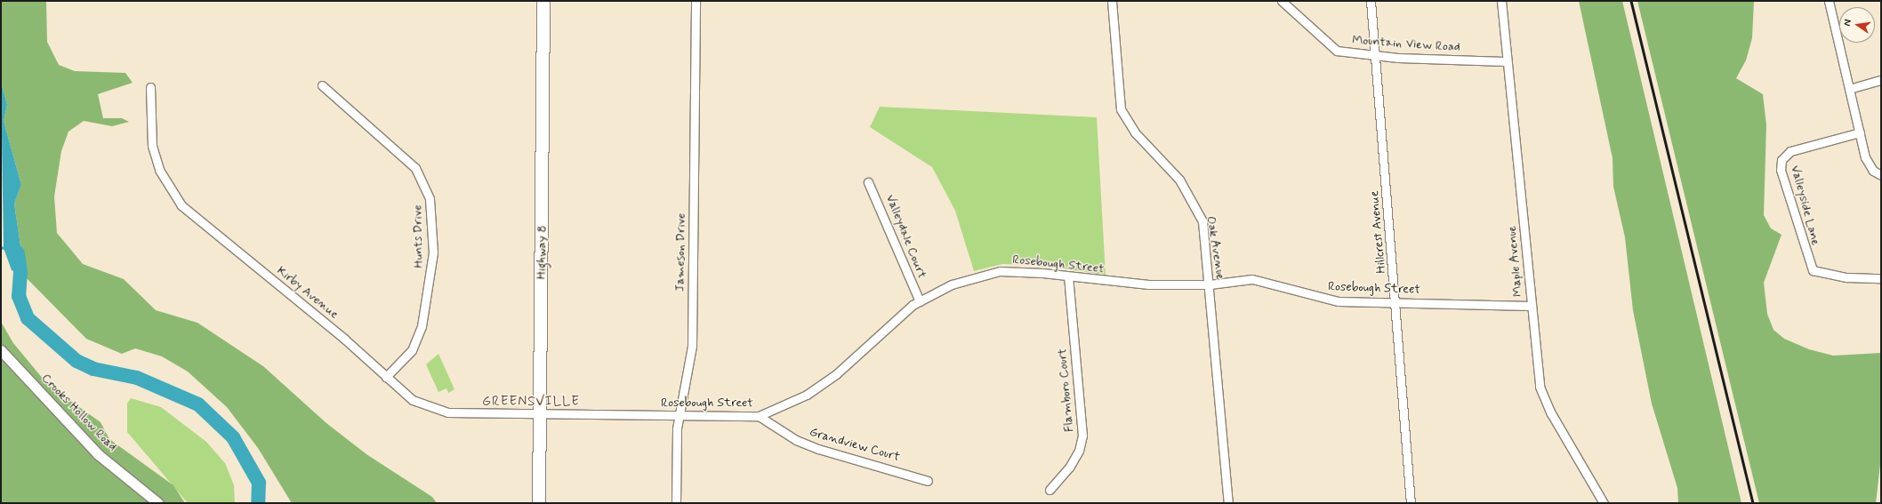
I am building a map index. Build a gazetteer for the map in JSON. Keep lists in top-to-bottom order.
{
  "streets": {
    "main road": ["Highway 8"],
    "street": [
      "Mountain View Road",
      "Valleyside Lane",
      "Hillcrest Avenue",
      "Hunts Drive",
      "Valleydale Court",
      "Oak Avenue",
      "Jameson Drive",
      "Maple Avenue",
      "Rosebough Street",
      "Kirby Avenue",
      "Flamboro Court",
      "Crooks Hollow Road",
      "Grandview Court"
    ]
  },
  "crossings": [
    ["Mountain View Road", "Hillcrest Avenue"],
    ["Mountain View Road", "Maple Avenue"],
    ["Hillcrest Avenue", "Rosebough Street"],
    ["Hunts Drive", "Kirby Avenue"],
    ["Valleydale Court", "Rosebough Street"],
    ["Oak Avenue", "Rosebough Street"],
    ["Highway 8", "Rosebough Street"],
    ["Highway 8", "Kirby Avenue"],
    ["Jameson Drive", "Rosebough Street"],
    ["Maple Avenue", "Rosebough Street"],
    ["Rosebough Street", "Kirby Avenue"],
    ["Rosebough Street", "Flamboro Court"],
    ["Rosebough Street", "Grandview Court"]
  ],
  "districts": ["GREENSVILLE"],
  "north": "left"
}
